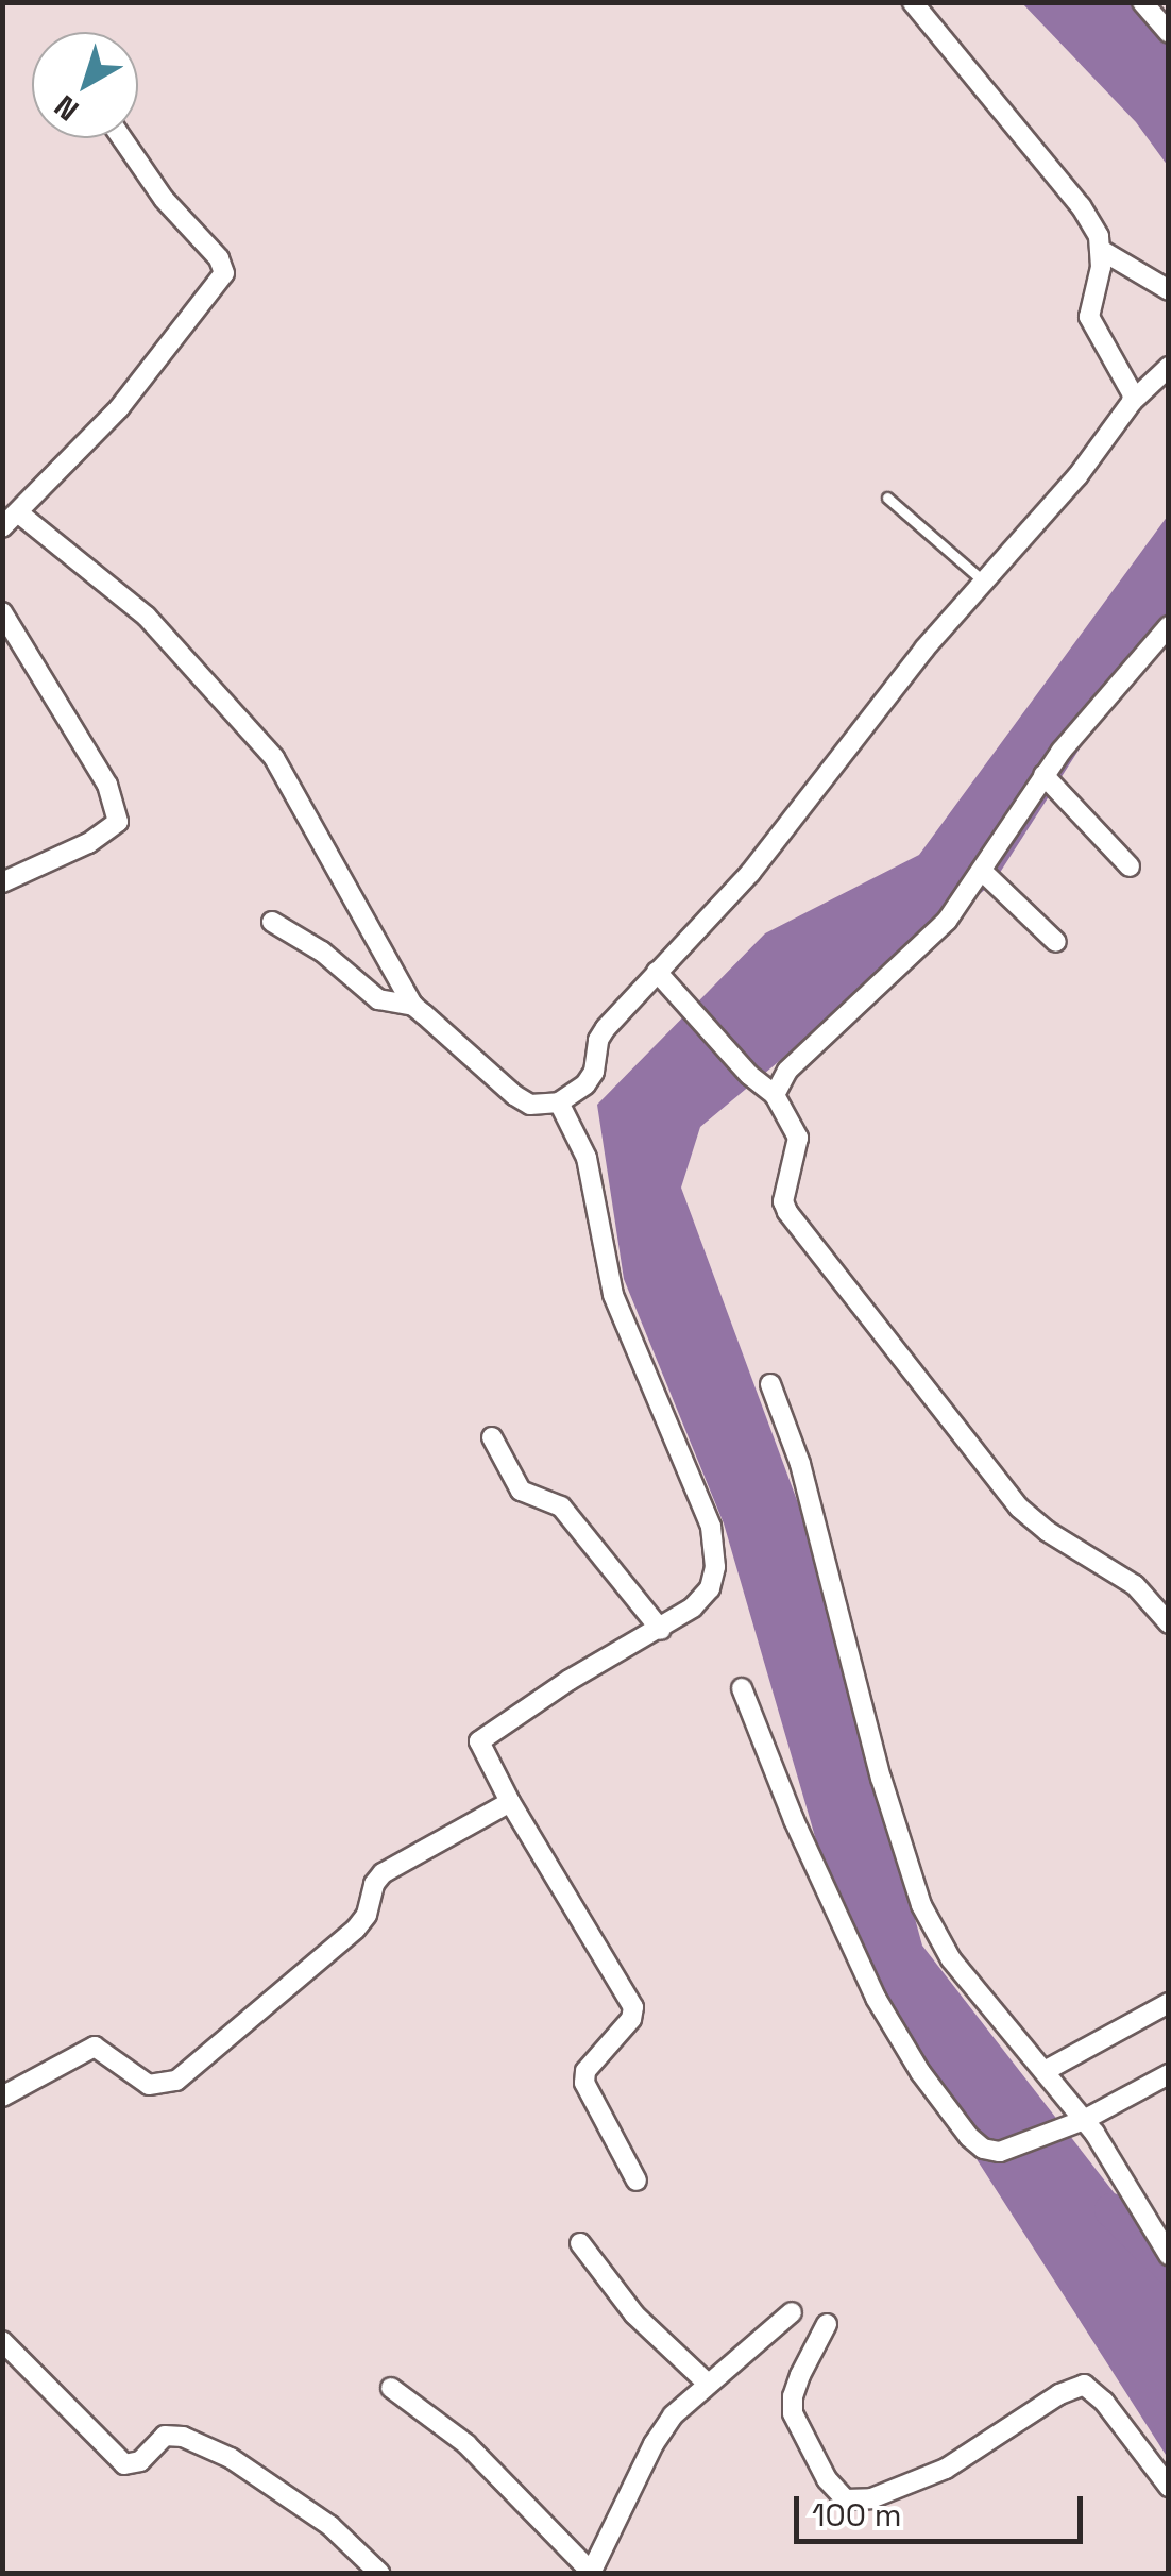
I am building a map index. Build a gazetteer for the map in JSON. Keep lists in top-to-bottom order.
{
  "scale_bar": "100 m",
  "north": "bottom left"
}
